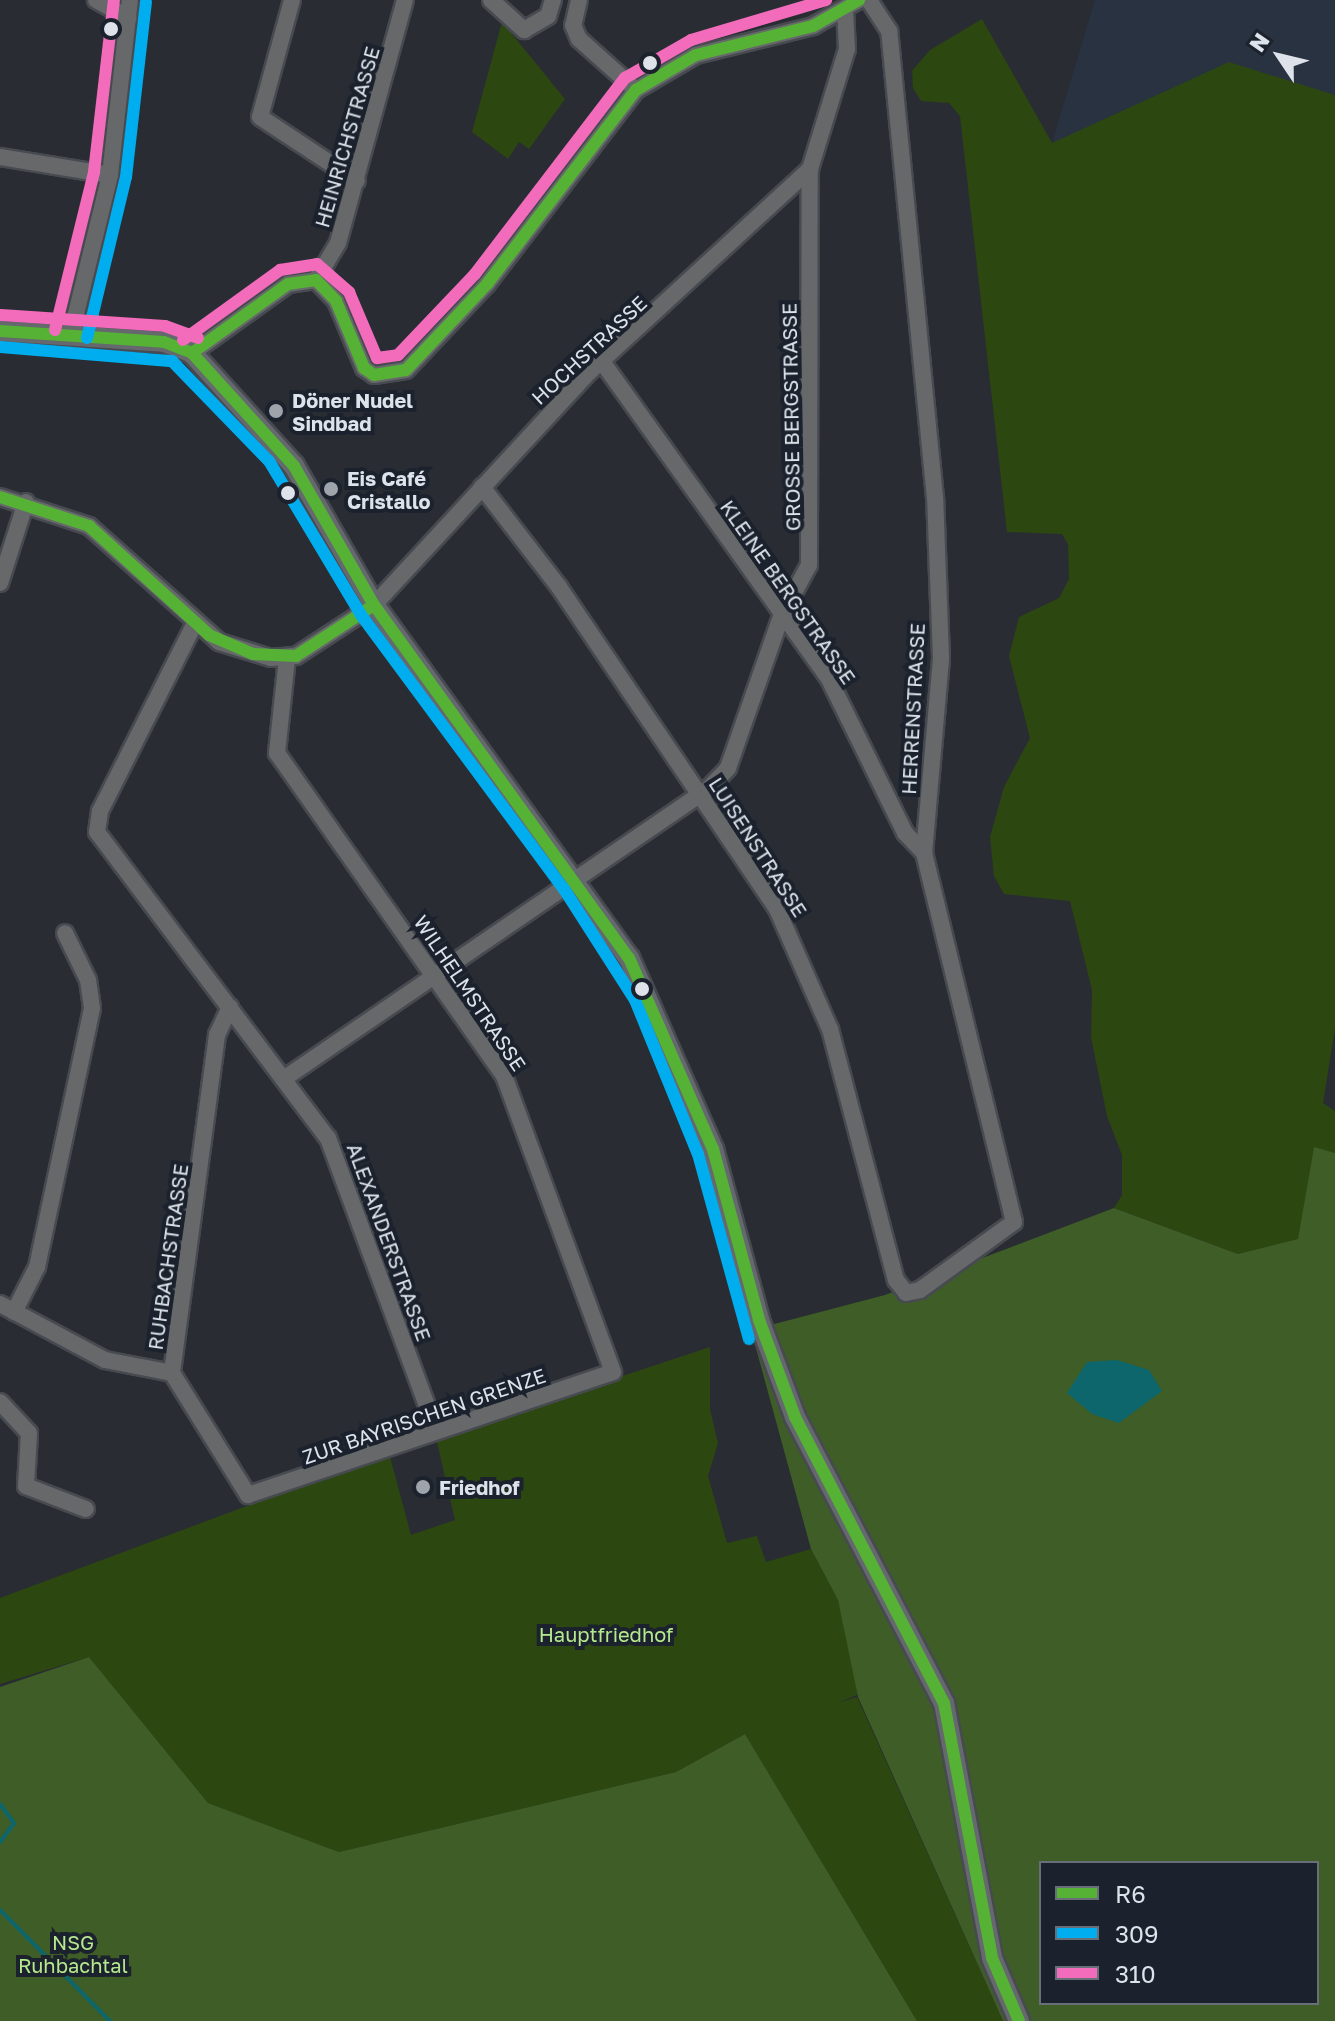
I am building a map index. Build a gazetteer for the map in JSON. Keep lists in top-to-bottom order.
{
  "streets": {
    "street": [
      "HEINRICHSTRASSE",
      "HOCHSTRASSE",
      "GROSSE BERGSTRASSE",
      "KLEINE BERGSTRASSE",
      "HERRENSTRASSE",
      "LUISENSTRASSE",
      "WILHELMSTRASSE",
      "ALEXANDERSTRASSE",
      "RUHBACHSTRASSE",
      "ZUR BAYRISCHEN GRENZE"
    ]
  },
  "crossings": [
    ["HOCHSTRASSE", "GROSSE BERGSTRASSE"],
    ["HOCHSTRASSE", "KLEINE BERGSTRASSE"],
    ["HOCHSTRASSE", "LUISENSTRASSE"],
    ["HOCHSTRASSE", "WILHELMSTRASSE"],
    ["GROSSE BERGSTRASSE", "KLEINE BERGSTRASSE"],
    ["GROSSE BERGSTRASSE", "LUISENSTRASSE"],
    ["GROSSE BERGSTRASSE", "WILHELMSTRASSE"],
    ["GROSSE BERGSTRASSE", "ALEXANDERSTRASSE"],
    ["KLEINE BERGSTRASSE", "HERRENSTRASSE"],
    ["HERRENSTRASSE", "LUISENSTRASSE"],
    ["WILHELMSTRASSE", "ZUR BAYRISCHEN GRENZE"],
    ["ALEXANDERSTRASSE", "RUHBACHSTRASSE"],
    ["ALEXANDERSTRASSE", "ZUR BAYRISCHEN GRENZE"],
    ["RUHBACHSTRASSE", "ZUR BAYRISCHEN GRENZE"]
  ],
  "parks": ["Hauptfriedhof", "NSG Ruhbachtal"],
  "places": ["Döner Nudel Sindbad", "Eis Café Cristallo", "Friedhof"],
  "lines": ["transit line R6", "transit line 310", "transit line 309"],
  "legend": ["R6", "309", "310"],
  "north": "top left"
}
